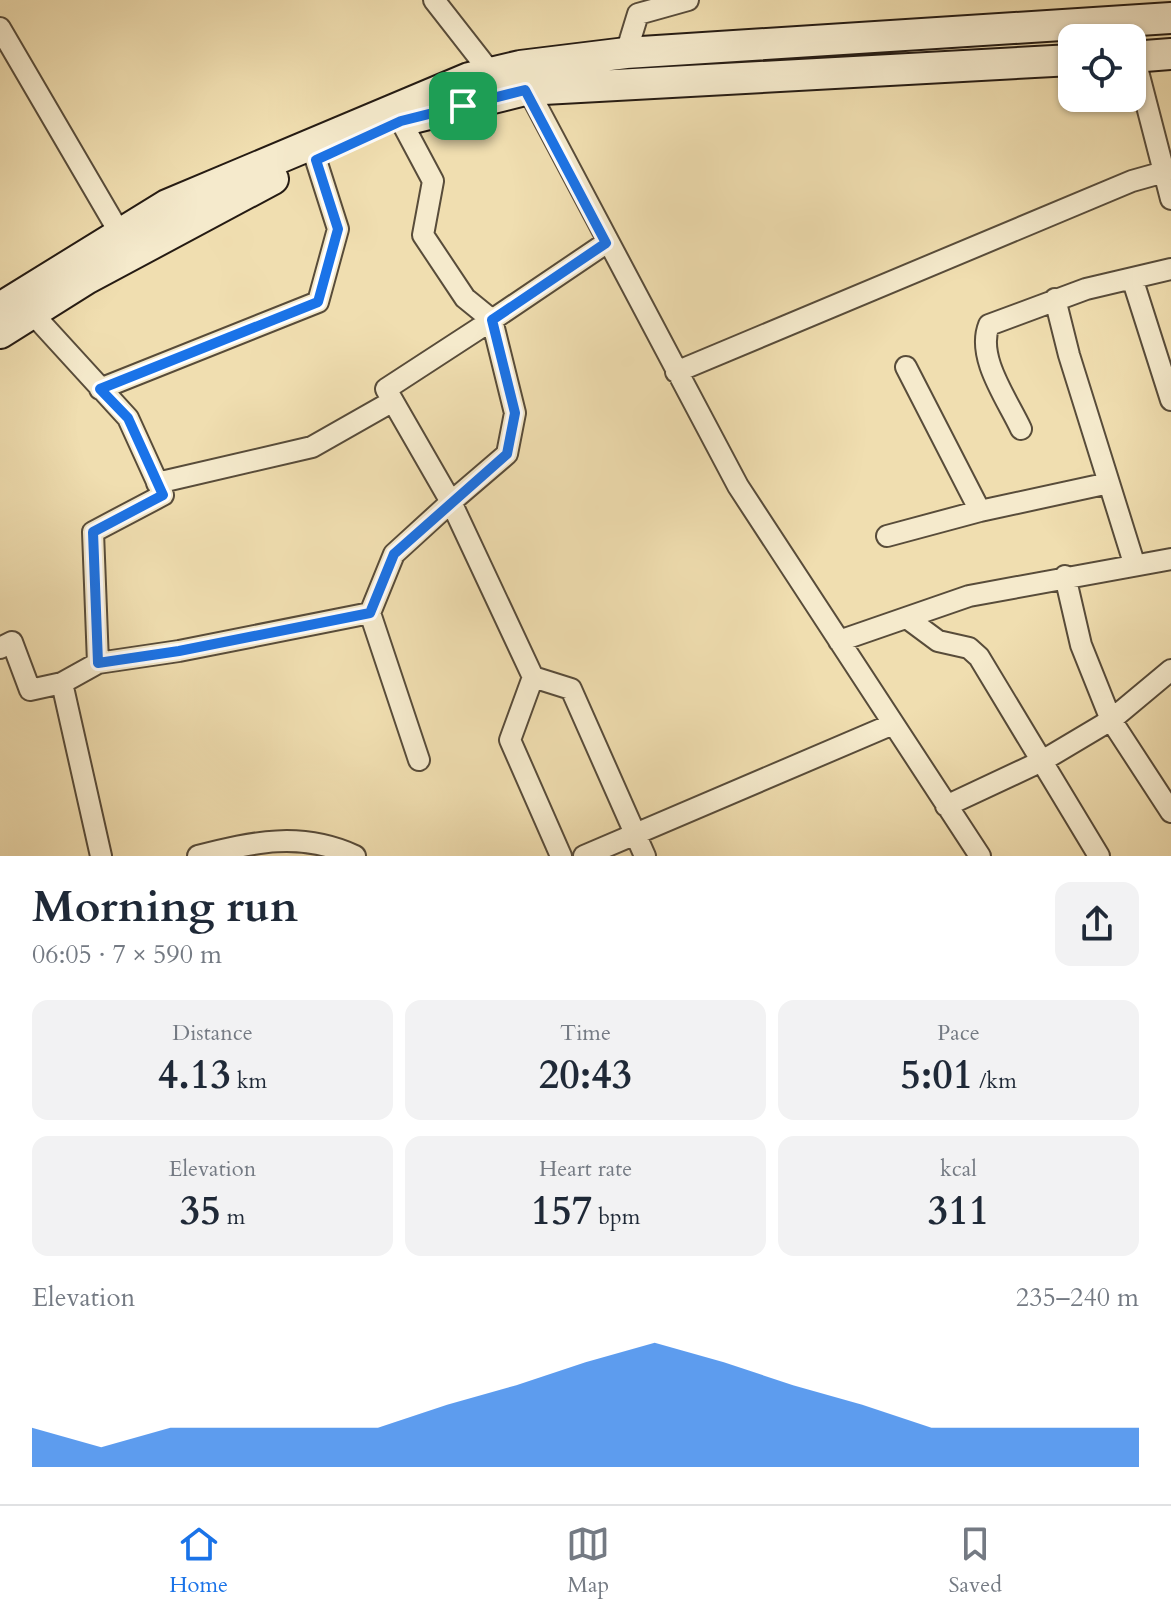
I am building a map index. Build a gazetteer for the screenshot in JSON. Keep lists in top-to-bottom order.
{
  "page": {
    "heading": ["Morning run", "06:05 · 7 × 590 m"],
    "stats": [
      ["Distance", "4.13 km"],
      ["Time", "20:43"],
      ["Pace", "5:01 /km"],
      ["Elevation", "35 m"],
      ["Heart rate", "157 bpm"],
      ["kcal", "311"]
    ],
    "chart": ["Elevation", "235–240 m"],
    "tabs": ["Home", "Map", "Saved"]
  }
}
